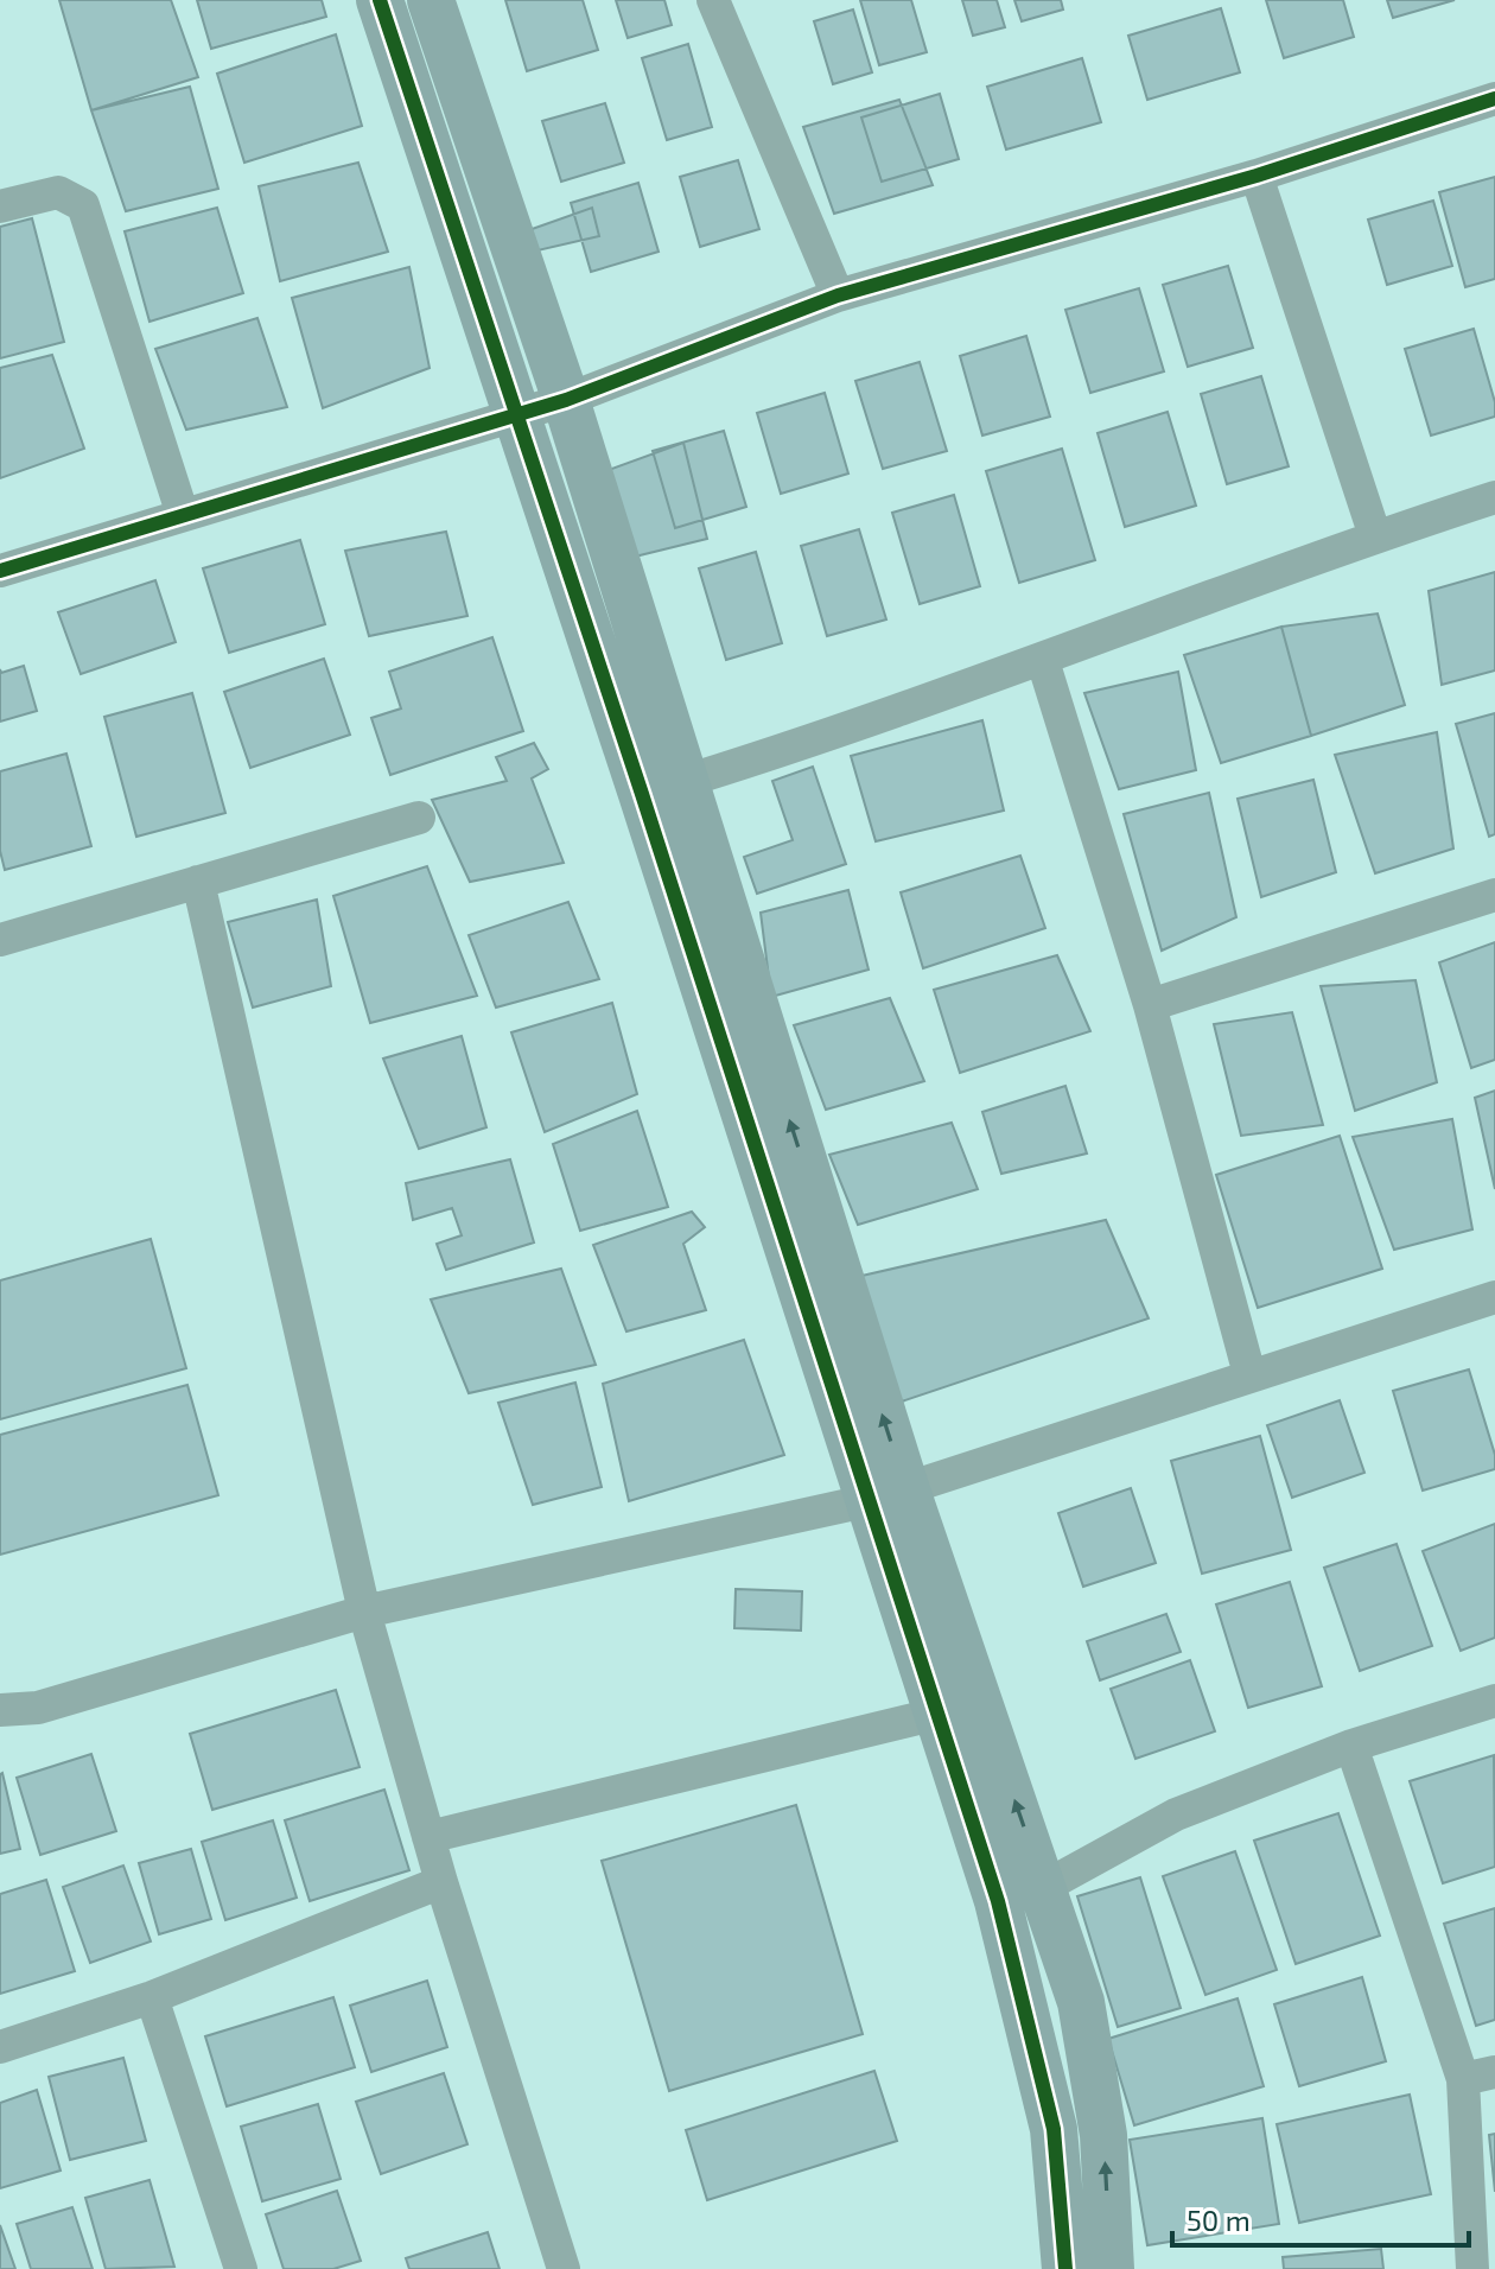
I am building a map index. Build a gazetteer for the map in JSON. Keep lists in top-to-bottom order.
{
  "scale_bar": "50 m"
}
